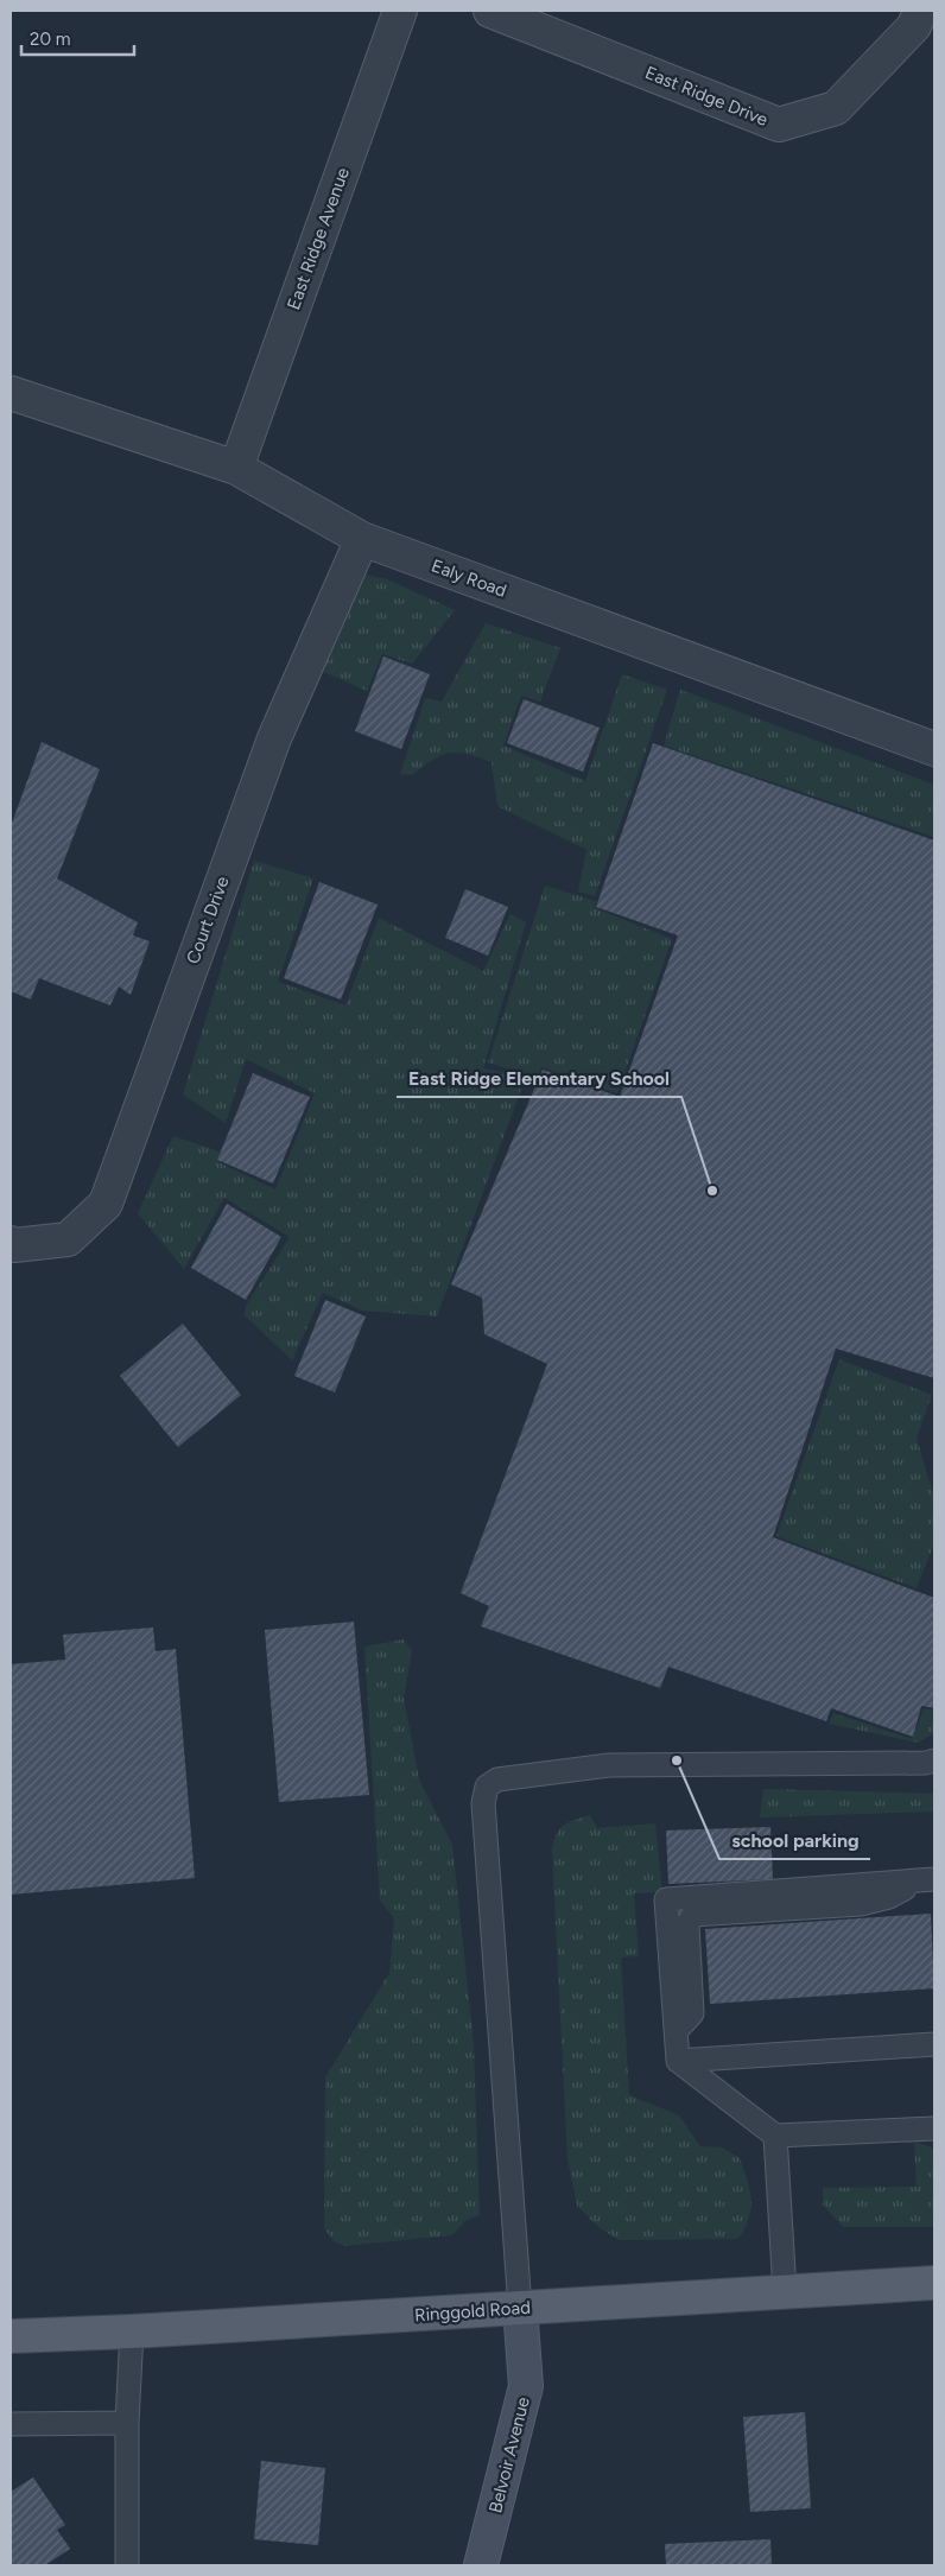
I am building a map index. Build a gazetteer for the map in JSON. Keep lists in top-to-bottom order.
{
  "streets": {
    "main road": ["Ringgold Road"],
    "street": [
      "East Ridge Drive",
      "East Ridge Avenue",
      "Ealy Road",
      "Court Drive",
      "Belvoir Avenue"
    ]
  },
  "crossings": [
    ["East Ridge Avenue", "Ealy Road"],
    ["Ealy Road", "Court Drive"],
    ["Ringgold Road", "Belvoir Avenue"]
  ],
  "places": ["East Ridge Elementary School", "school parking"],
  "scale_bar": "20 m"
}
